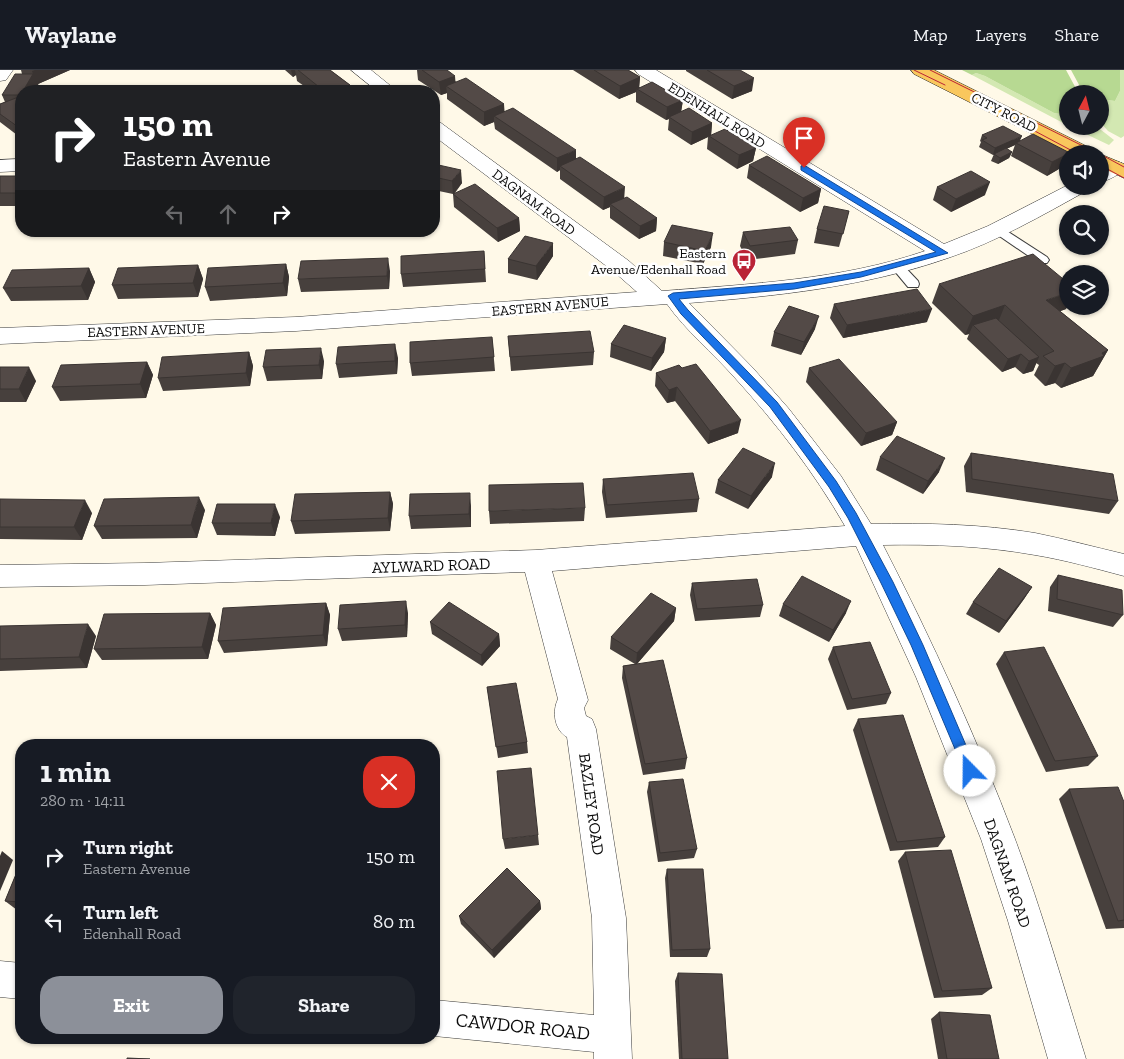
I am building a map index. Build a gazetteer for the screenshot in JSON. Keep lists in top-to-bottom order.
{
  "streets": {
    "main road": ["CITY ROAD"],
    "street": [
      "EDENHALL ROAD",
      "DAGNAM ROAD",
      "EASTERN AVENUE",
      "AYLWARD ROAD",
      "BAZLEY ROAD",
      "CAWDOR ROAD"
    ]
  },
  "crossings": [
    ["EDENHALL ROAD", "EASTERN AVENUE"],
    ["DAGNAM ROAD", "EASTERN AVENUE"],
    ["DAGNAM ROAD", "AYLWARD ROAD"],
    ["AYLWARD ROAD", "BAZLEY ROAD"],
    ["BAZLEY ROAD", "CAWDOR ROAD"]
  ],
  "places": {
    "bus stop": ["Eastern Avenue/Edenhall Road"]
  },
  "north": "top",
  "page": {
    "header": "Waylane",
    "nav": ["Map", "Layers", "Share"],
    "turn": ["150 m", "Eastern Avenue"],
    "heading": ["1 min", "280 m · 14:11"],
    "list": [
      {
        "name": "Turn right",
        "note": "Eastern Avenue",
        "value": "150 m"
      },
      {
        "name": "Turn left",
        "note": "Edenhall Road",
        "value": "80 m"
      }
    ],
    "buttons": ["Exit", "Share"]
  }
}
